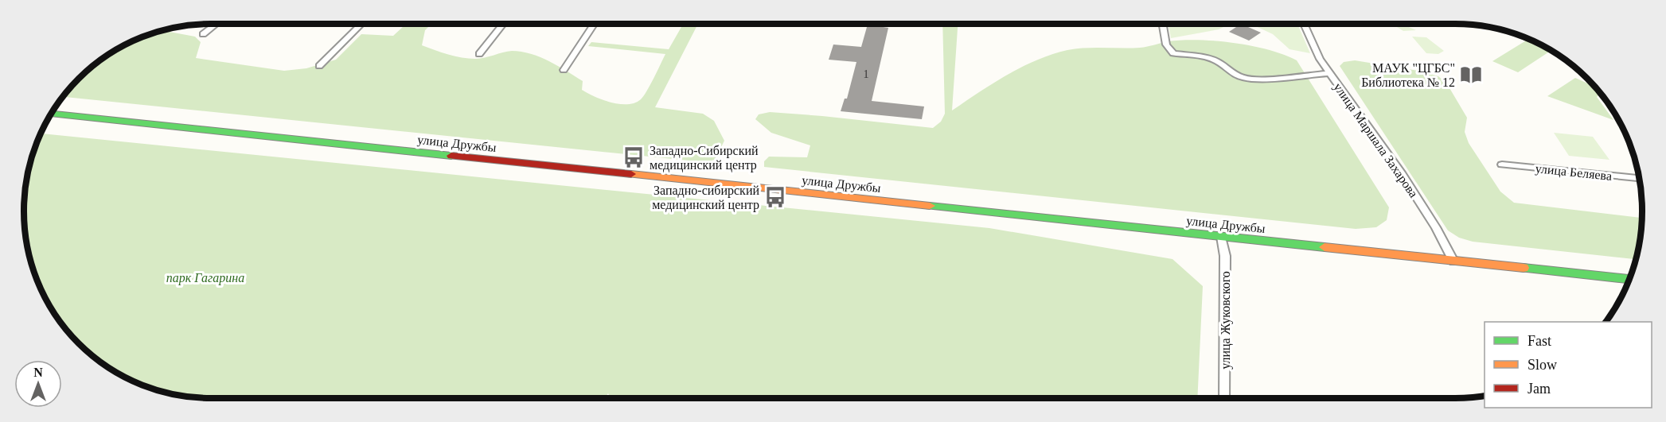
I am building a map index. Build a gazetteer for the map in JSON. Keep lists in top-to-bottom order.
{
  "streets": {
    "main road": ["улица Дружбы"],
    "street": ["улица Маршала Захарова", "улица Беляева", "улица Жуковского"]
  },
  "crossings": [
    ["улица Маршала Захарова", "улица Дружбы"],
    ["улица Дружбы", "улица Жуковского"]
  ],
  "parks": ["парк Гагарина"],
  "places": {
    "library": ["МАУК \"ЦГБС\" Библиотека № 12"],
    "bus stop": ["Западно-Сибирский медицинский центр", "Западно-сибирский медицинский центр"]
  },
  "house_numbers": ["1"],
  "legend": ["Fast", "Slow", "Jam"],
  "north": "top"
}
